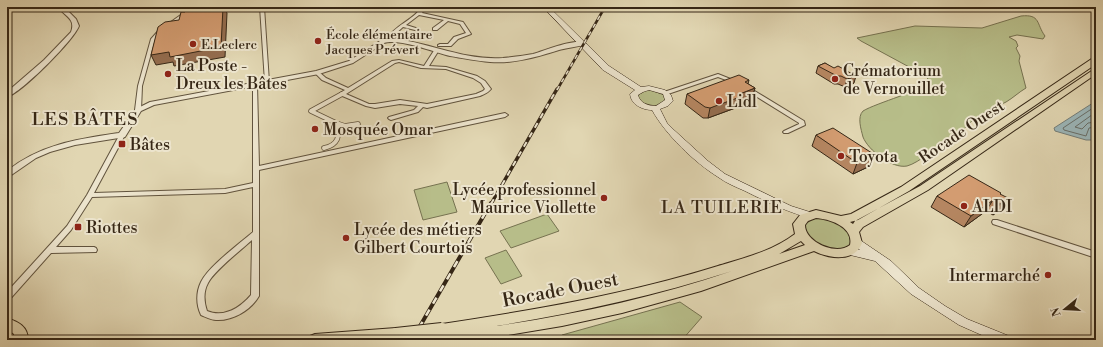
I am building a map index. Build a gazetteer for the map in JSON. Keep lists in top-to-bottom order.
{
  "streets": {
    "main road": ["Rocade Ouest"]
  },
  "districts": ["LES BÂTES", "LA TUILERIE"],
  "places": {
    "other": [
      "École élémentaire Jacques Prévert",
      "E.Leclerc",
      "La Poste - Dreux les Bâtes",
      "Crématorium de Vernouillet",
      "Lidl",
      "Mosquée Omar",
      "Toyota",
      "Lycée professionnel Maurice Viollette",
      "ALDI",
      "Lycée des métiers Gilbert Courtois",
      "Intermarché"
    ],
    "transit": ["Bâtes", "Riottes"]
  },
  "north": "left"
}
